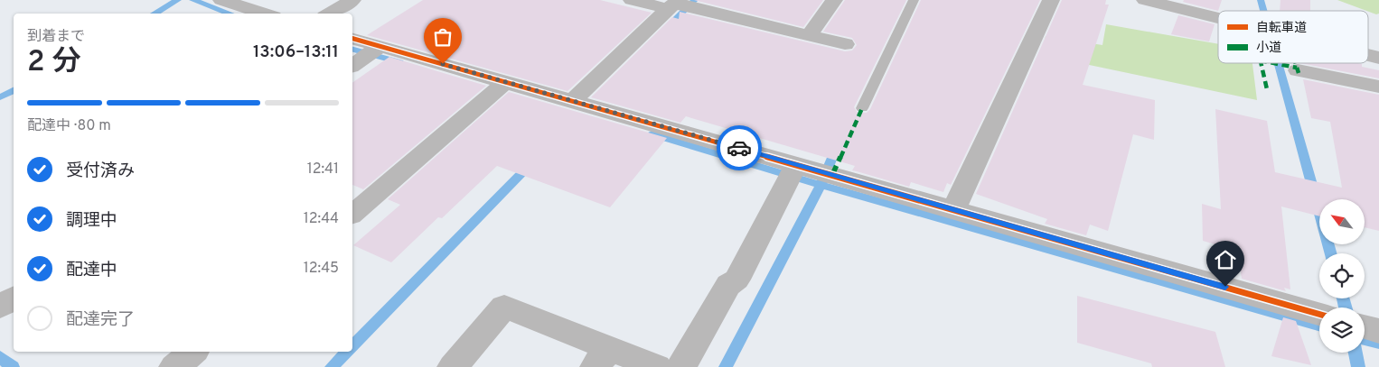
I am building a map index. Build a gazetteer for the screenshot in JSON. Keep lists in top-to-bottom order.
{
  "legend": ["自転車道", "小道"],
  "north": "top left",
  "page": {
    "heading": ["2 分", "到着まで", "13:06–13:11"],
    "bar": "配達中 · 80 m",
    "list": [
      ["受付済み", "12:41"],
      ["調理中", "12:44"],
      ["配達中", "12:45"],
      "配達完了"
    ]
  }
}
